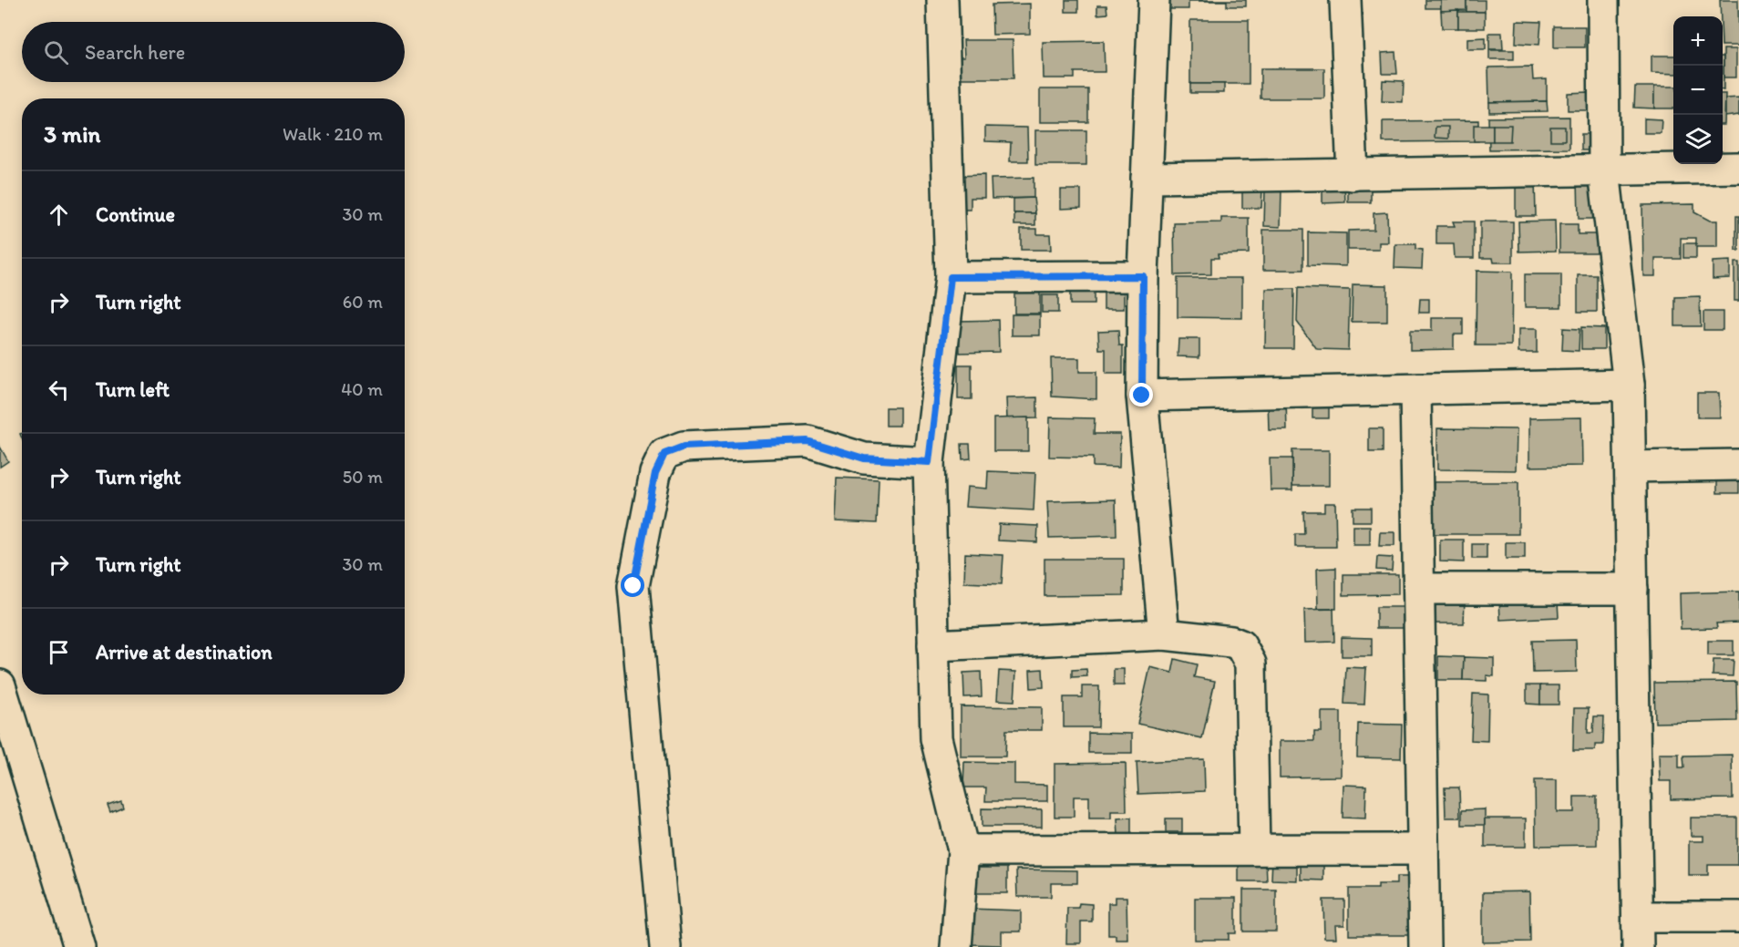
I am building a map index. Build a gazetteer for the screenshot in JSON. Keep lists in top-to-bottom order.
{
  "page": {
    "map_buttons": ["+", "−"],
    "search": "Search here",
    "heading": ["3 min", "Walk · 210 m"],
    "list": [
      ["Continue", "30 m"],
      ["Turn right", "60 m"],
      ["Turn left", "40 m"],
      ["Turn right", "50 m"],
      ["Turn right", "30 m"],
      "Arrive at destination"
    ]
  }
}
